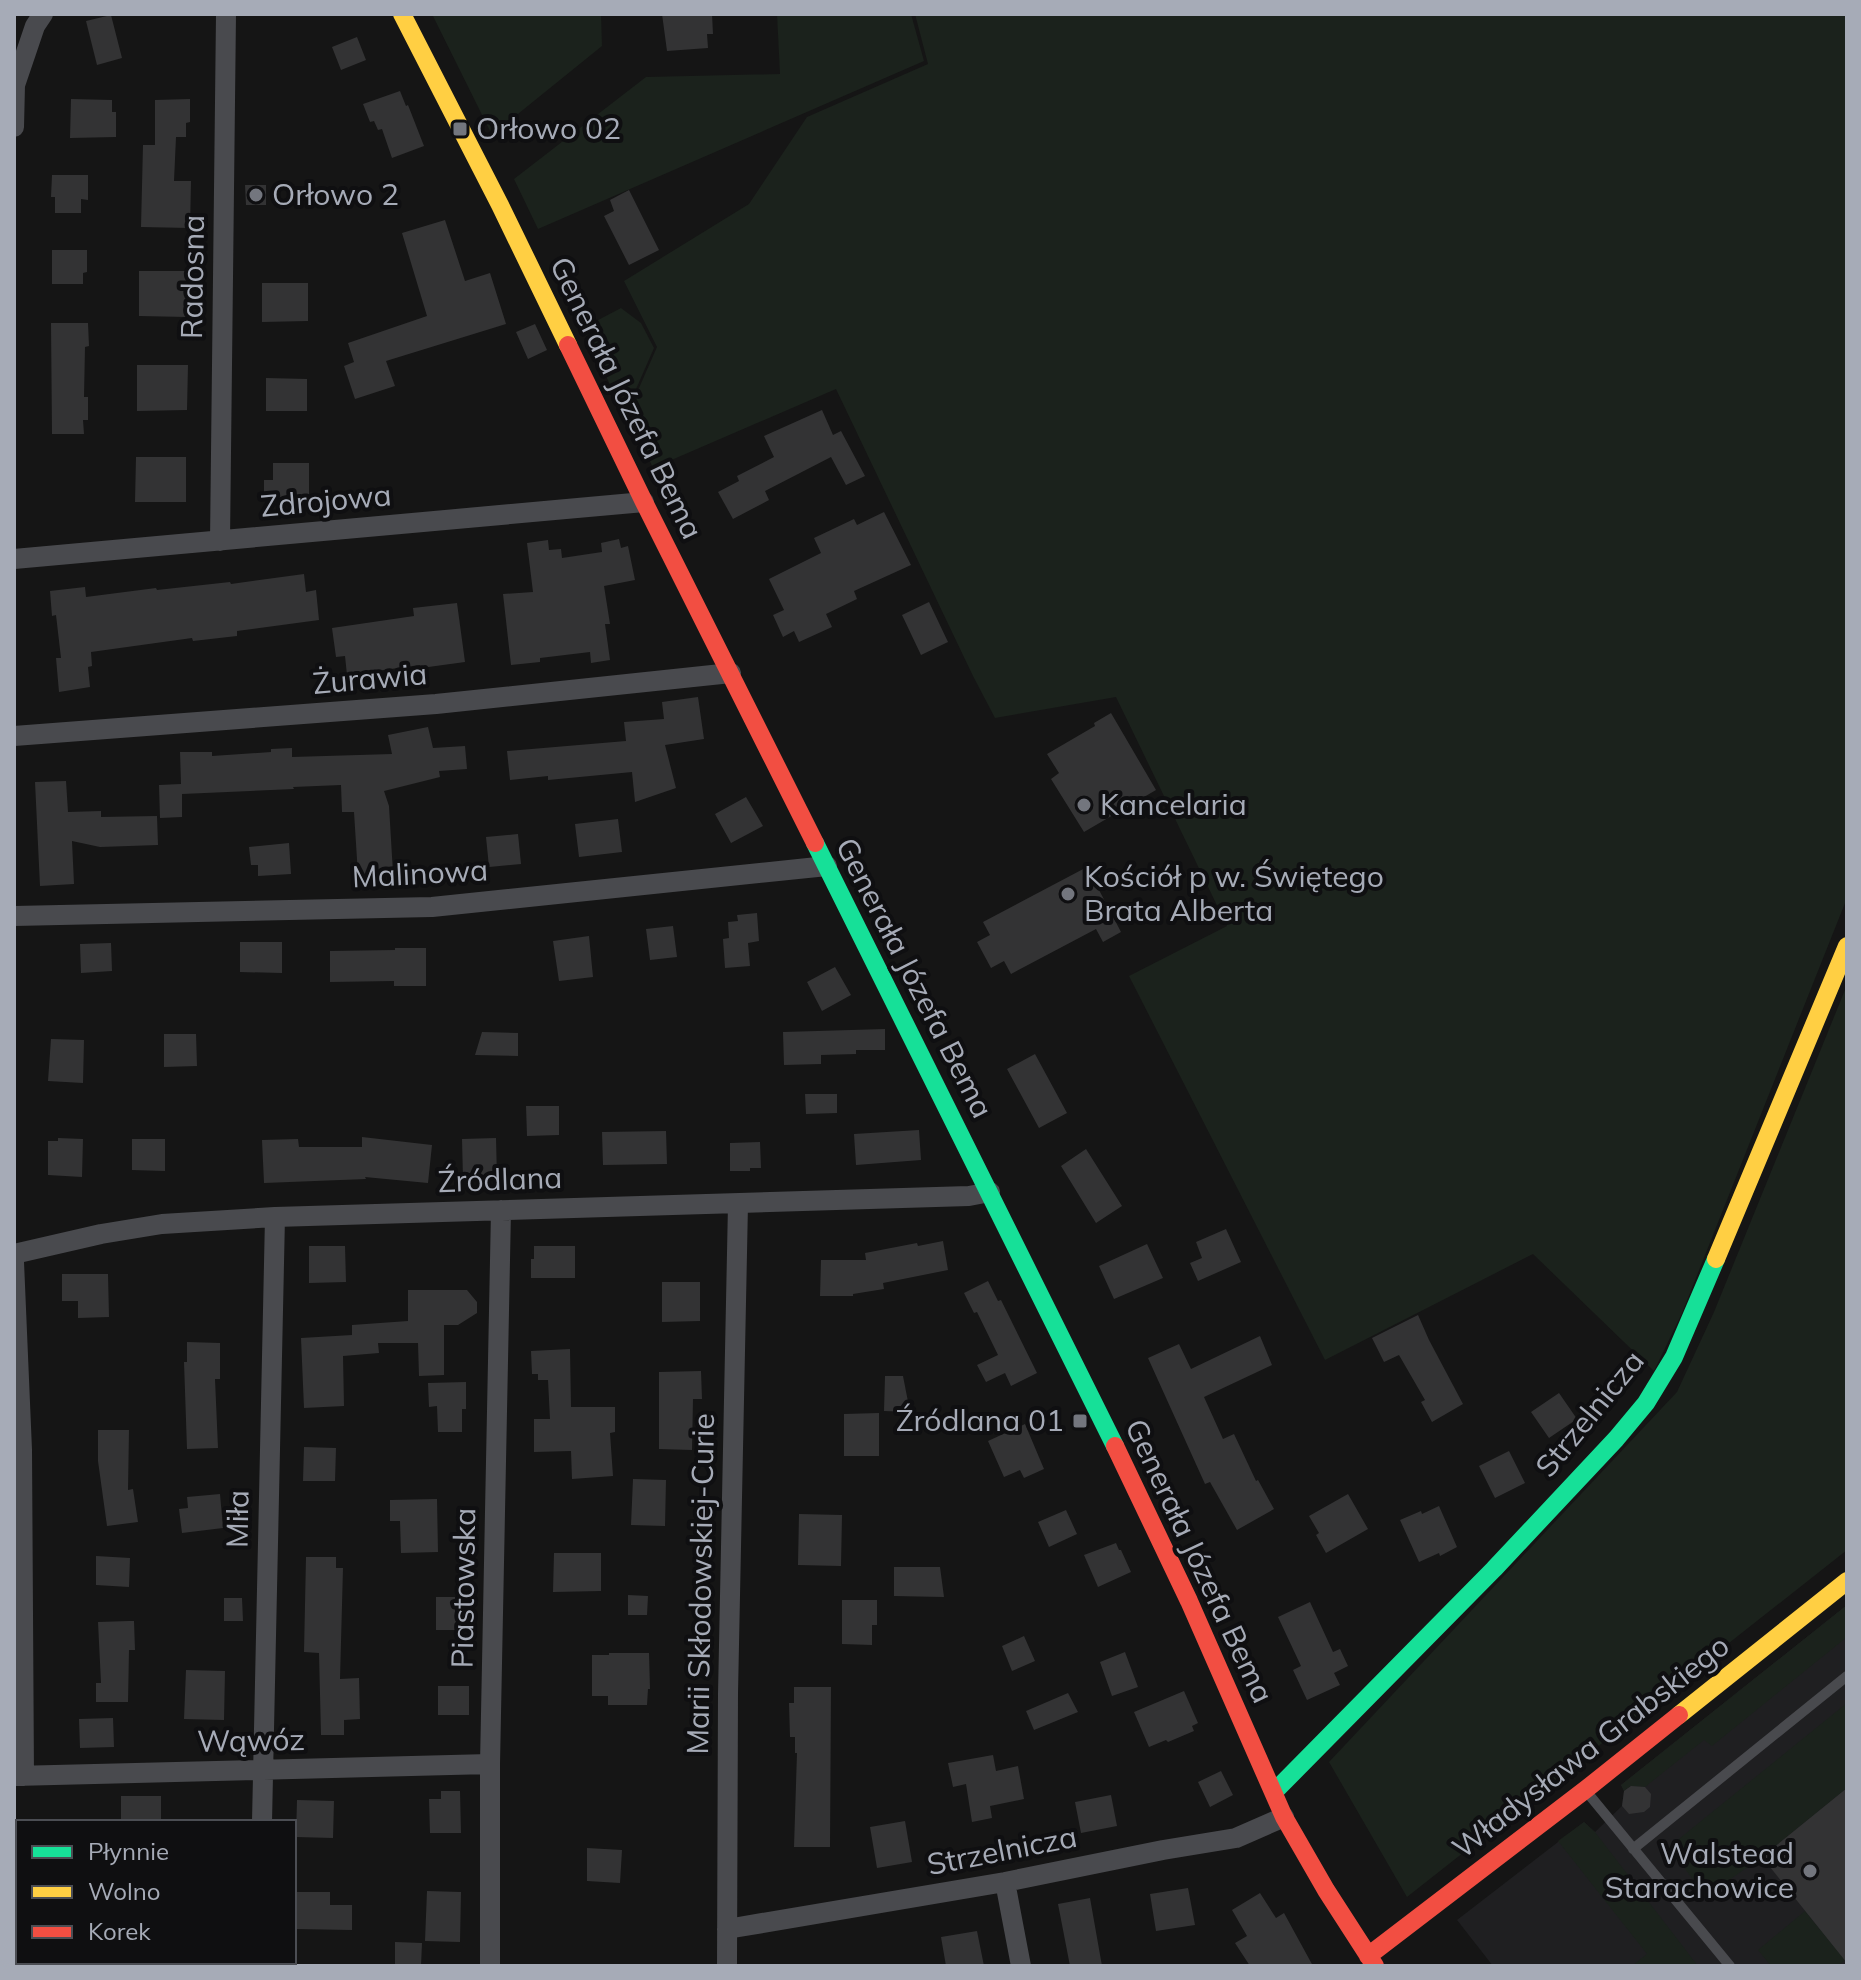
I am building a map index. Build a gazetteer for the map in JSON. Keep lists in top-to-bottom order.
{
  "streets": {
    "street": [
      "Radosna",
      "Generała Józefa Bema",
      "Zdrojowa",
      "Żurawia",
      "Malinowa",
      "Źródlana",
      "Strzelnicza",
      "Miła",
      "Marii Skłodowskiej-Curie",
      "Piastowska",
      "Wąwóz",
      "Władysława Grabskiego"
    ]
  },
  "crossings": [
    ["Radosna", "Zdrojowa"],
    ["Generała Józefa Bema", "Zdrojowa"],
    ["Generała Józefa Bema", "Żurawia"],
    ["Generała Józefa Bema", "Malinowa"],
    ["Generała Józefa Bema", "Źródlana"],
    ["Generała Józefa Bema", "Strzelnicza"],
    ["Generała Józefa Bema", "Władysława Grabskiego"],
    ["Źródlana", "Miła"],
    ["Źródlana", "Marii Skłodowskiej-Curie"],
    ["Źródlana", "Piastowska"],
    ["Strzelnicza", "Marii Skłodowskiej-Curie"],
    ["Miła", "Wąwóz"],
    ["Piastowska", "Wąwóz"]
  ],
  "places": {
    "transit": ["Orłowo 02", "Źródlana 01"],
    "other": [
      "Orłowo 2",
      "Kancelaria",
      "Kościół p w. Świętego Brata Alberta",
      "Walstead Starachowice"
    ]
  },
  "legend": ["Płynnie", "Wolno", "Korek"]
}
